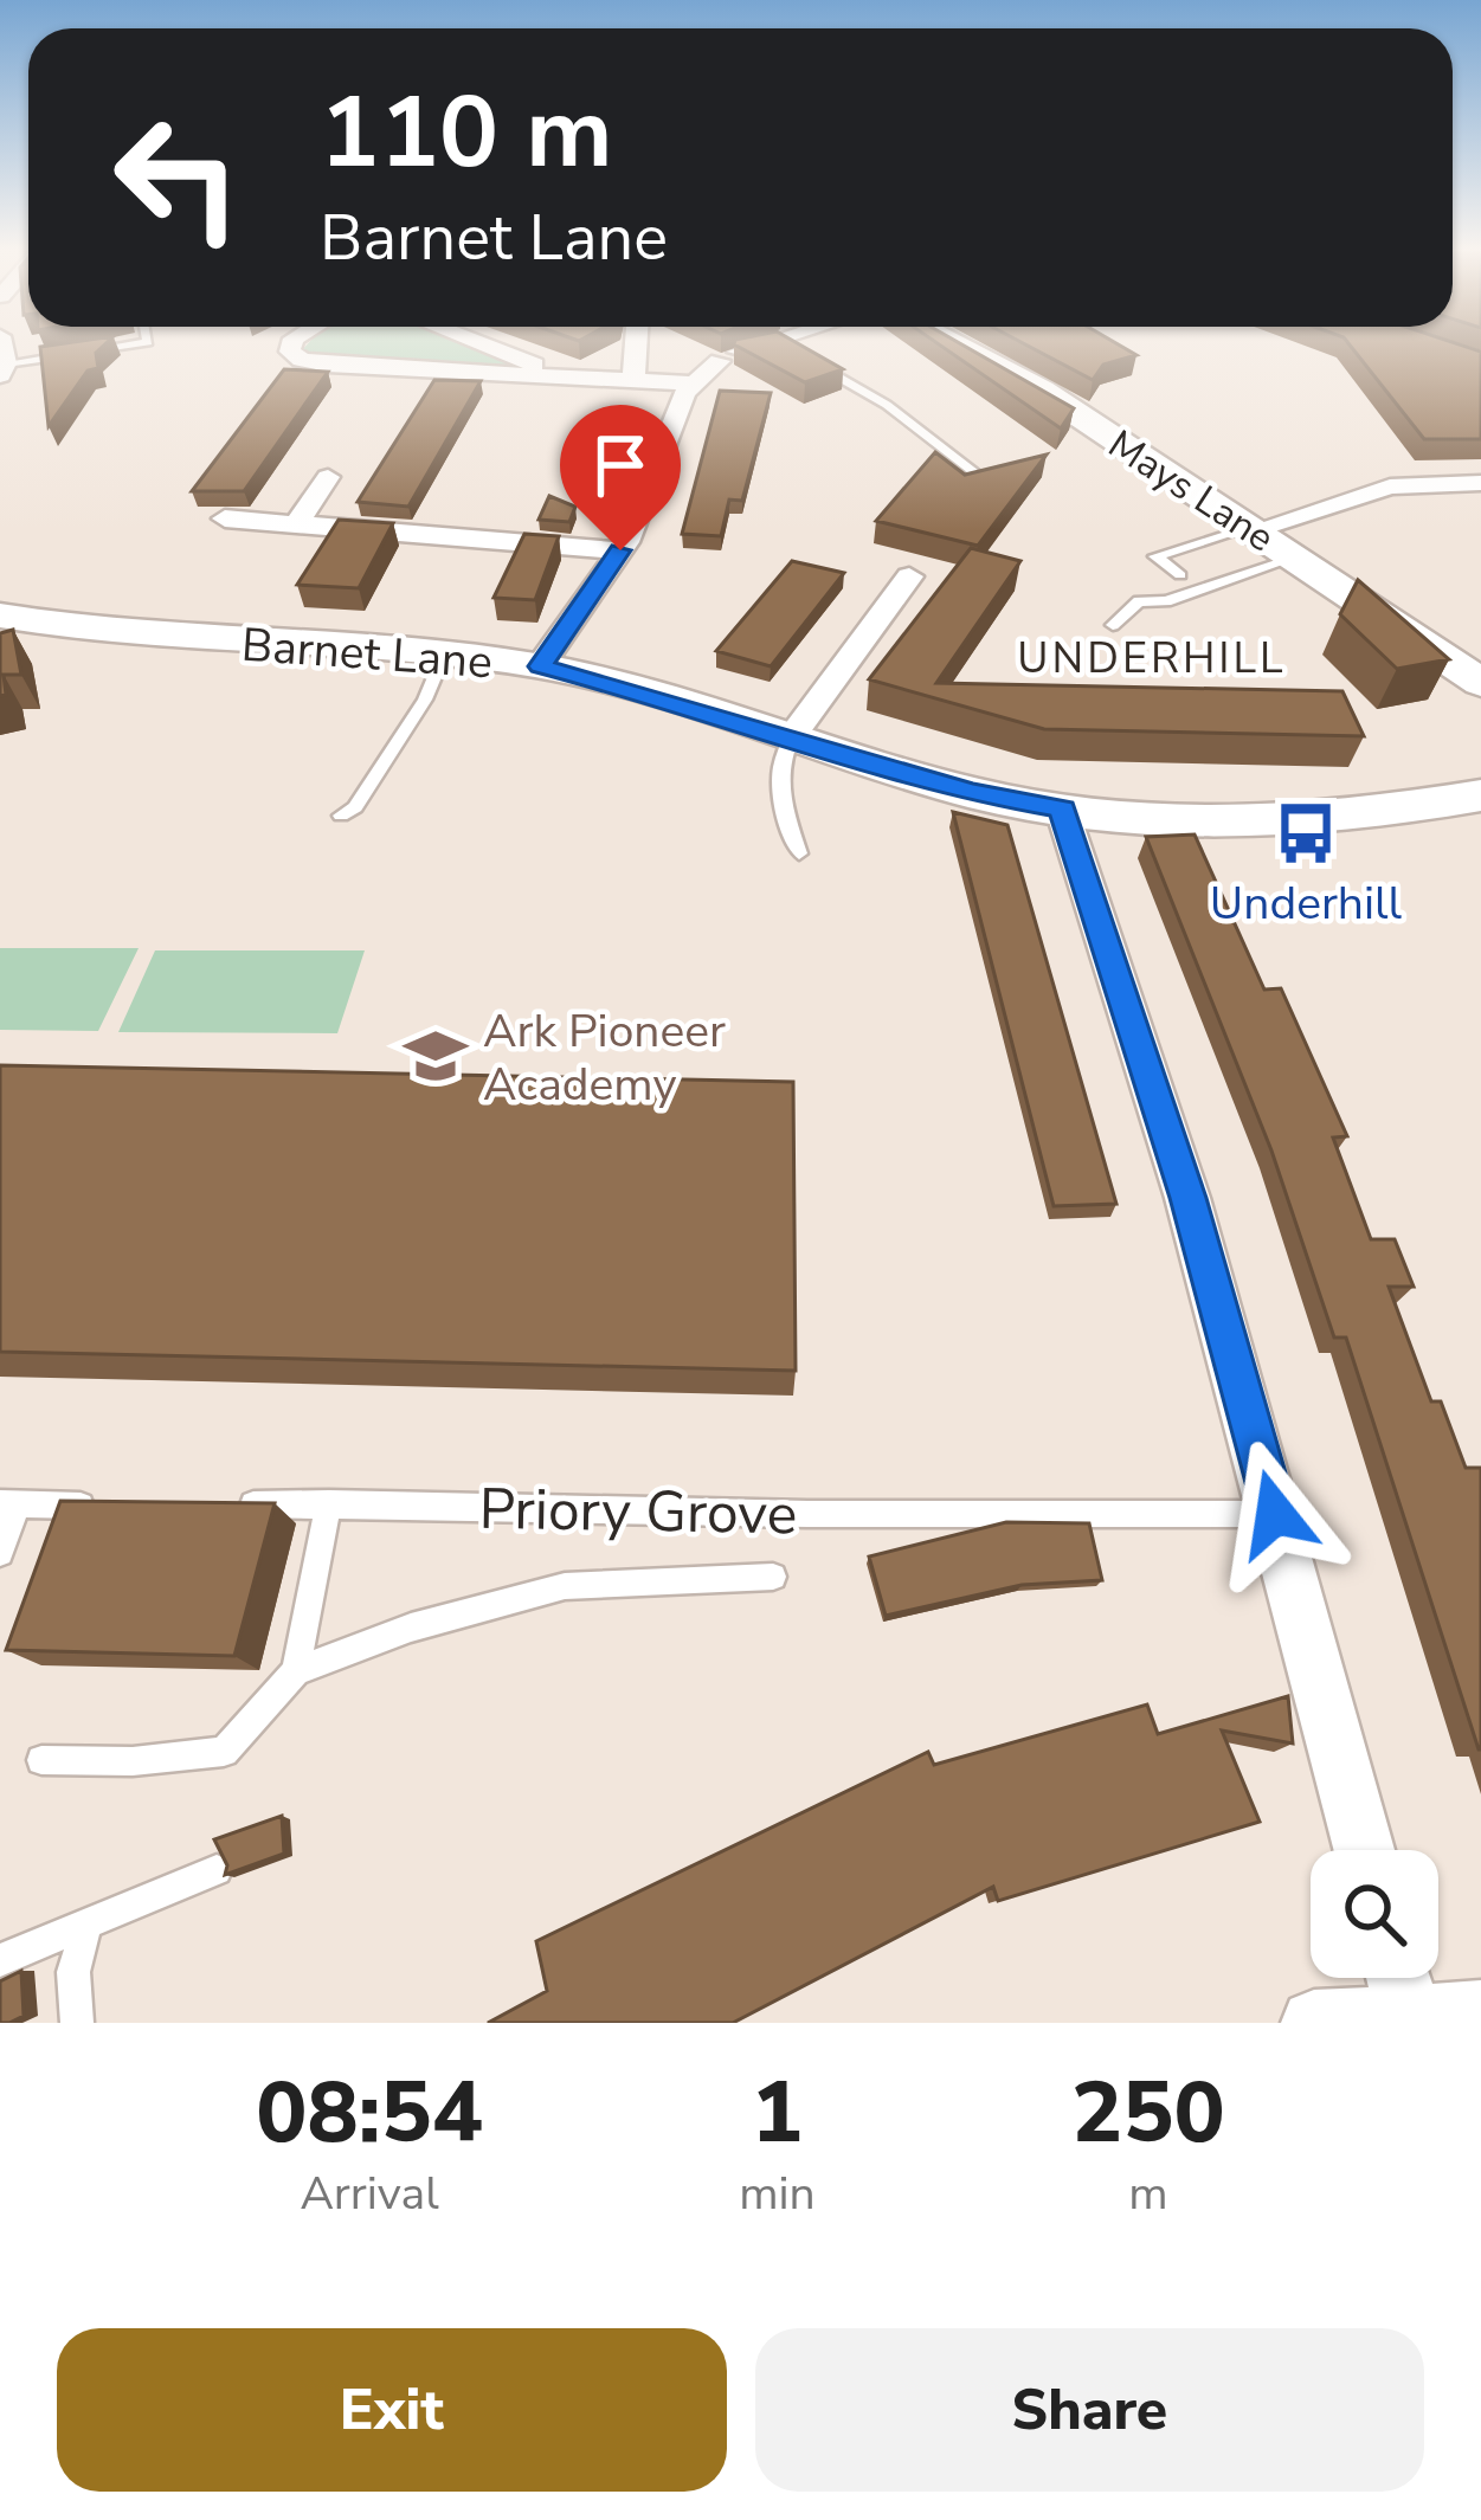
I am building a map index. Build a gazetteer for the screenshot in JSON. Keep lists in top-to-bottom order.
{
  "streets": {
    "street": ["Mays Lane", "Barnet Lane"],
    "lane": ["Priory Grove"]
  },
  "districts": ["UNDERHILL"],
  "places": {
    "bus stop": ["Underhill"],
    "school or university": ["Ark Pioneer Academy"]
  },
  "page": {
    "turn": ["110 m", "Barnet Lane"],
    "eta": [
      "08:54",
      "Arrival",
      "1",
      "min",
      "250",
      "m"
    ],
    "buttons": ["Exit", "Share"]
  }
}
